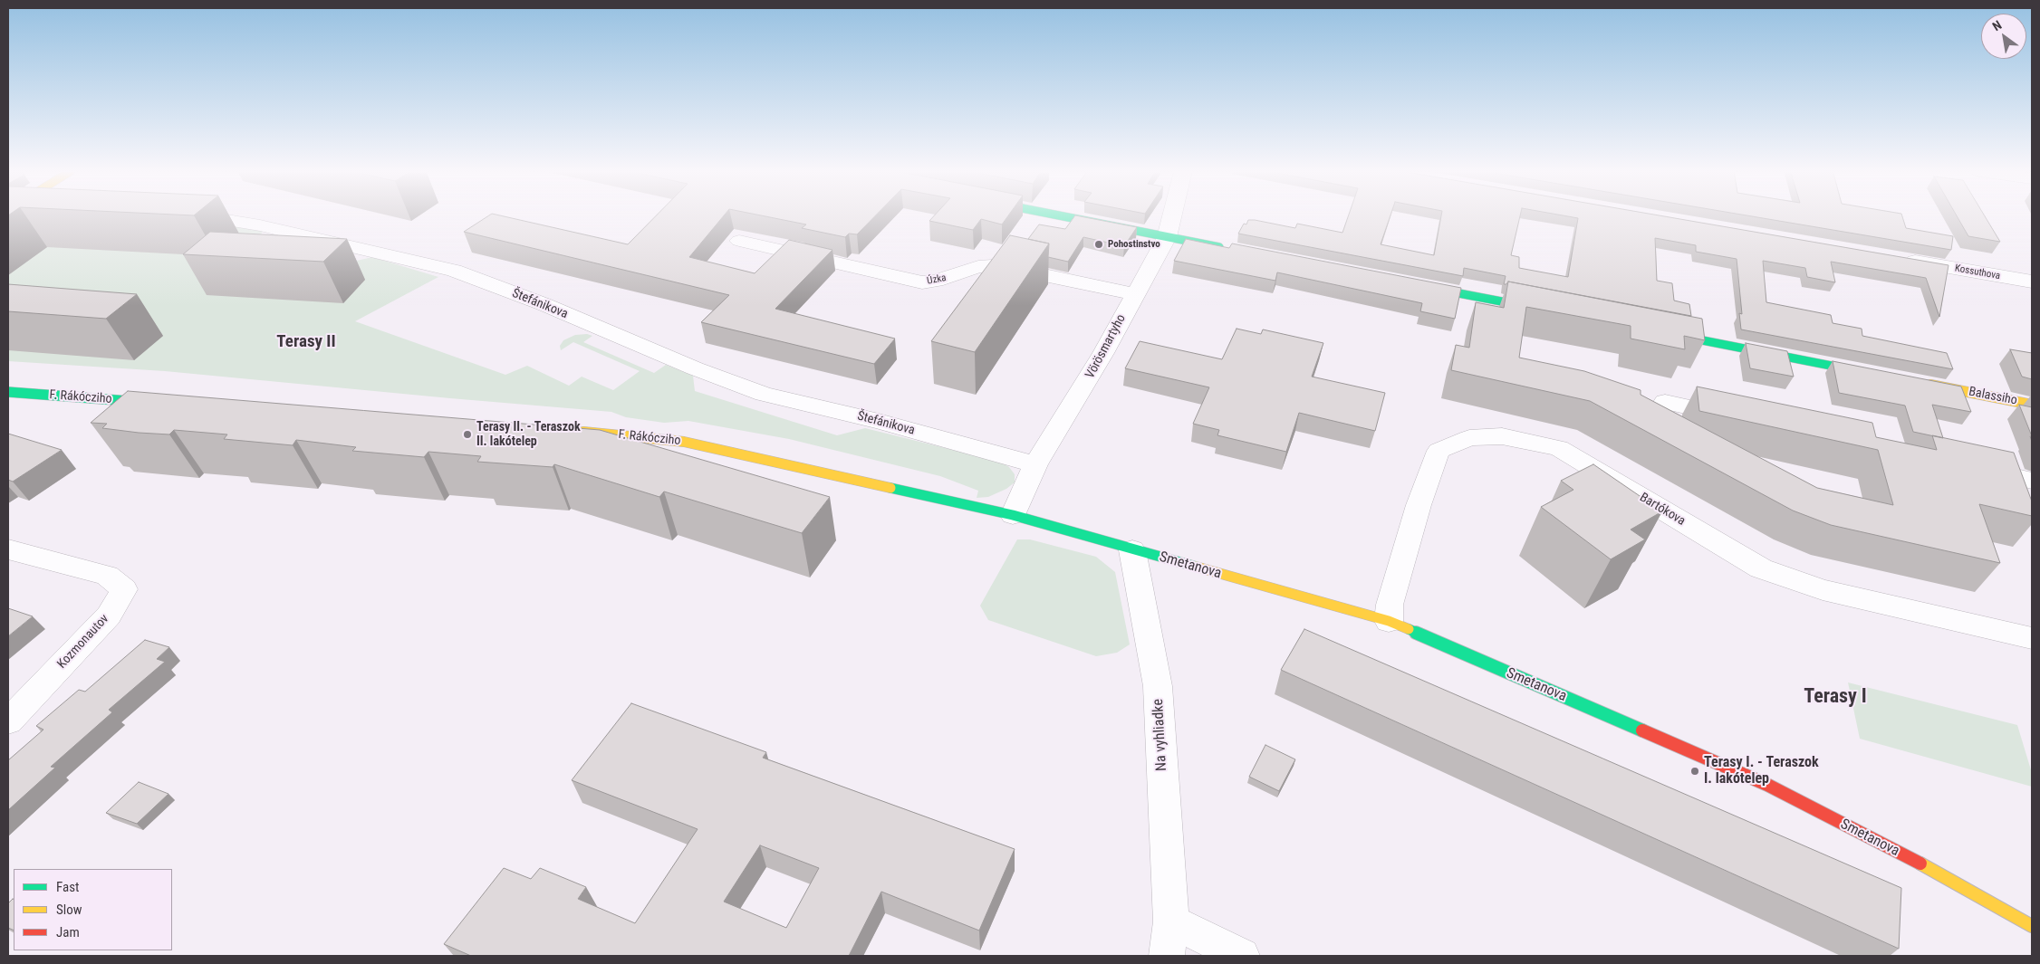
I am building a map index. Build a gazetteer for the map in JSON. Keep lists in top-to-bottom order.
{
  "streets": {
    "street": [
      "Kossuthova",
      "Úzka",
      "Štefánikova",
      "Vörösmartyho",
      "Balassiho",
      "F. Rákócziho",
      "Bartókova",
      "Smetanova",
      "Kozmonautov",
      "Na vyhliadke"
    ]
  },
  "crossings": [
    ["Úzka", "Vörösmartyho"],
    ["Štefánikova", "Vörösmartyho"],
    ["Vörösmartyho", "F. Rákócziho"],
    ["Vörösmartyho", "Smetanova"],
    ["F. Rákócziho", "Smetanova"],
    ["Bartókova", "Smetanova"],
    ["Smetanova", "Na vyhliadke"]
  ],
  "districts": ["Terasy II", "Terasy I"],
  "places": ["Pohostinstvo", "Terasy II. - Teraszok II. lakótelep", "Terasy I. - Teraszok I. lakótelep"],
  "legend": ["Fast", "Slow", "Jam"],
  "north": "top left"
}
